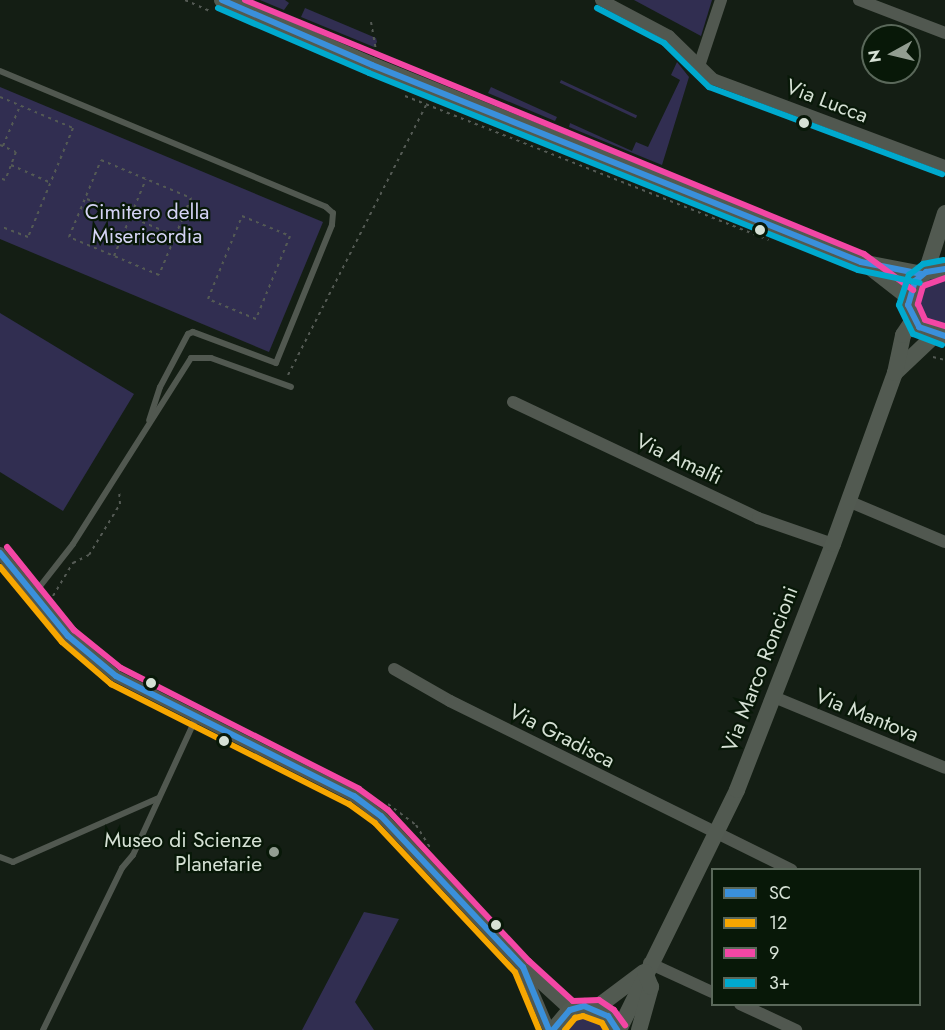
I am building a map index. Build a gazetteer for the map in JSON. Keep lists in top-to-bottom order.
{
  "streets": {
    "street": [
      "Via Lucca",
      "Via Amalfi",
      "Via Marco Roncioni",
      "Via Mantova",
      "Via Gradisca"
    ]
  },
  "crossings": [
    ["Via Amalfi", "Via Marco Roncioni"],
    ["Via Marco Roncioni", "Via Mantova"],
    ["Via Marco Roncioni", "Via Gradisca"]
  ],
  "parks": ["Cimitero della Misericordia"],
  "places": ["Museo di Scienze Planetarie"],
  "lines": [
    "transit line SC",
    "transit line 9",
    "transit line 3+",
    "transit line 12"
  ],
  "legend": [
    "SC",
    "12",
    "9",
    "3+"
  ],
  "north": "left"
}
